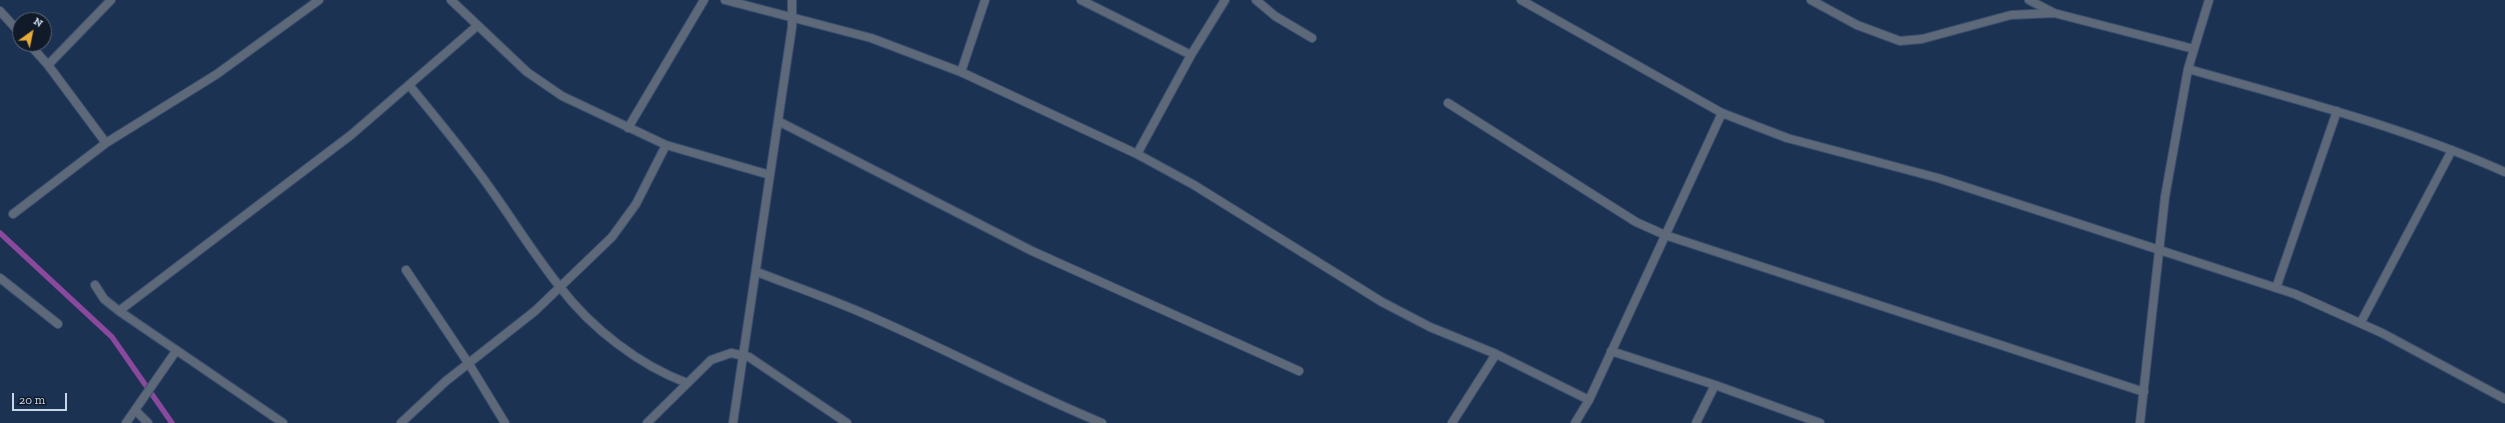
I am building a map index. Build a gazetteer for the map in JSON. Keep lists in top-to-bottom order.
{
  "scale_bar": "20 m",
  "north": "top right"
}
